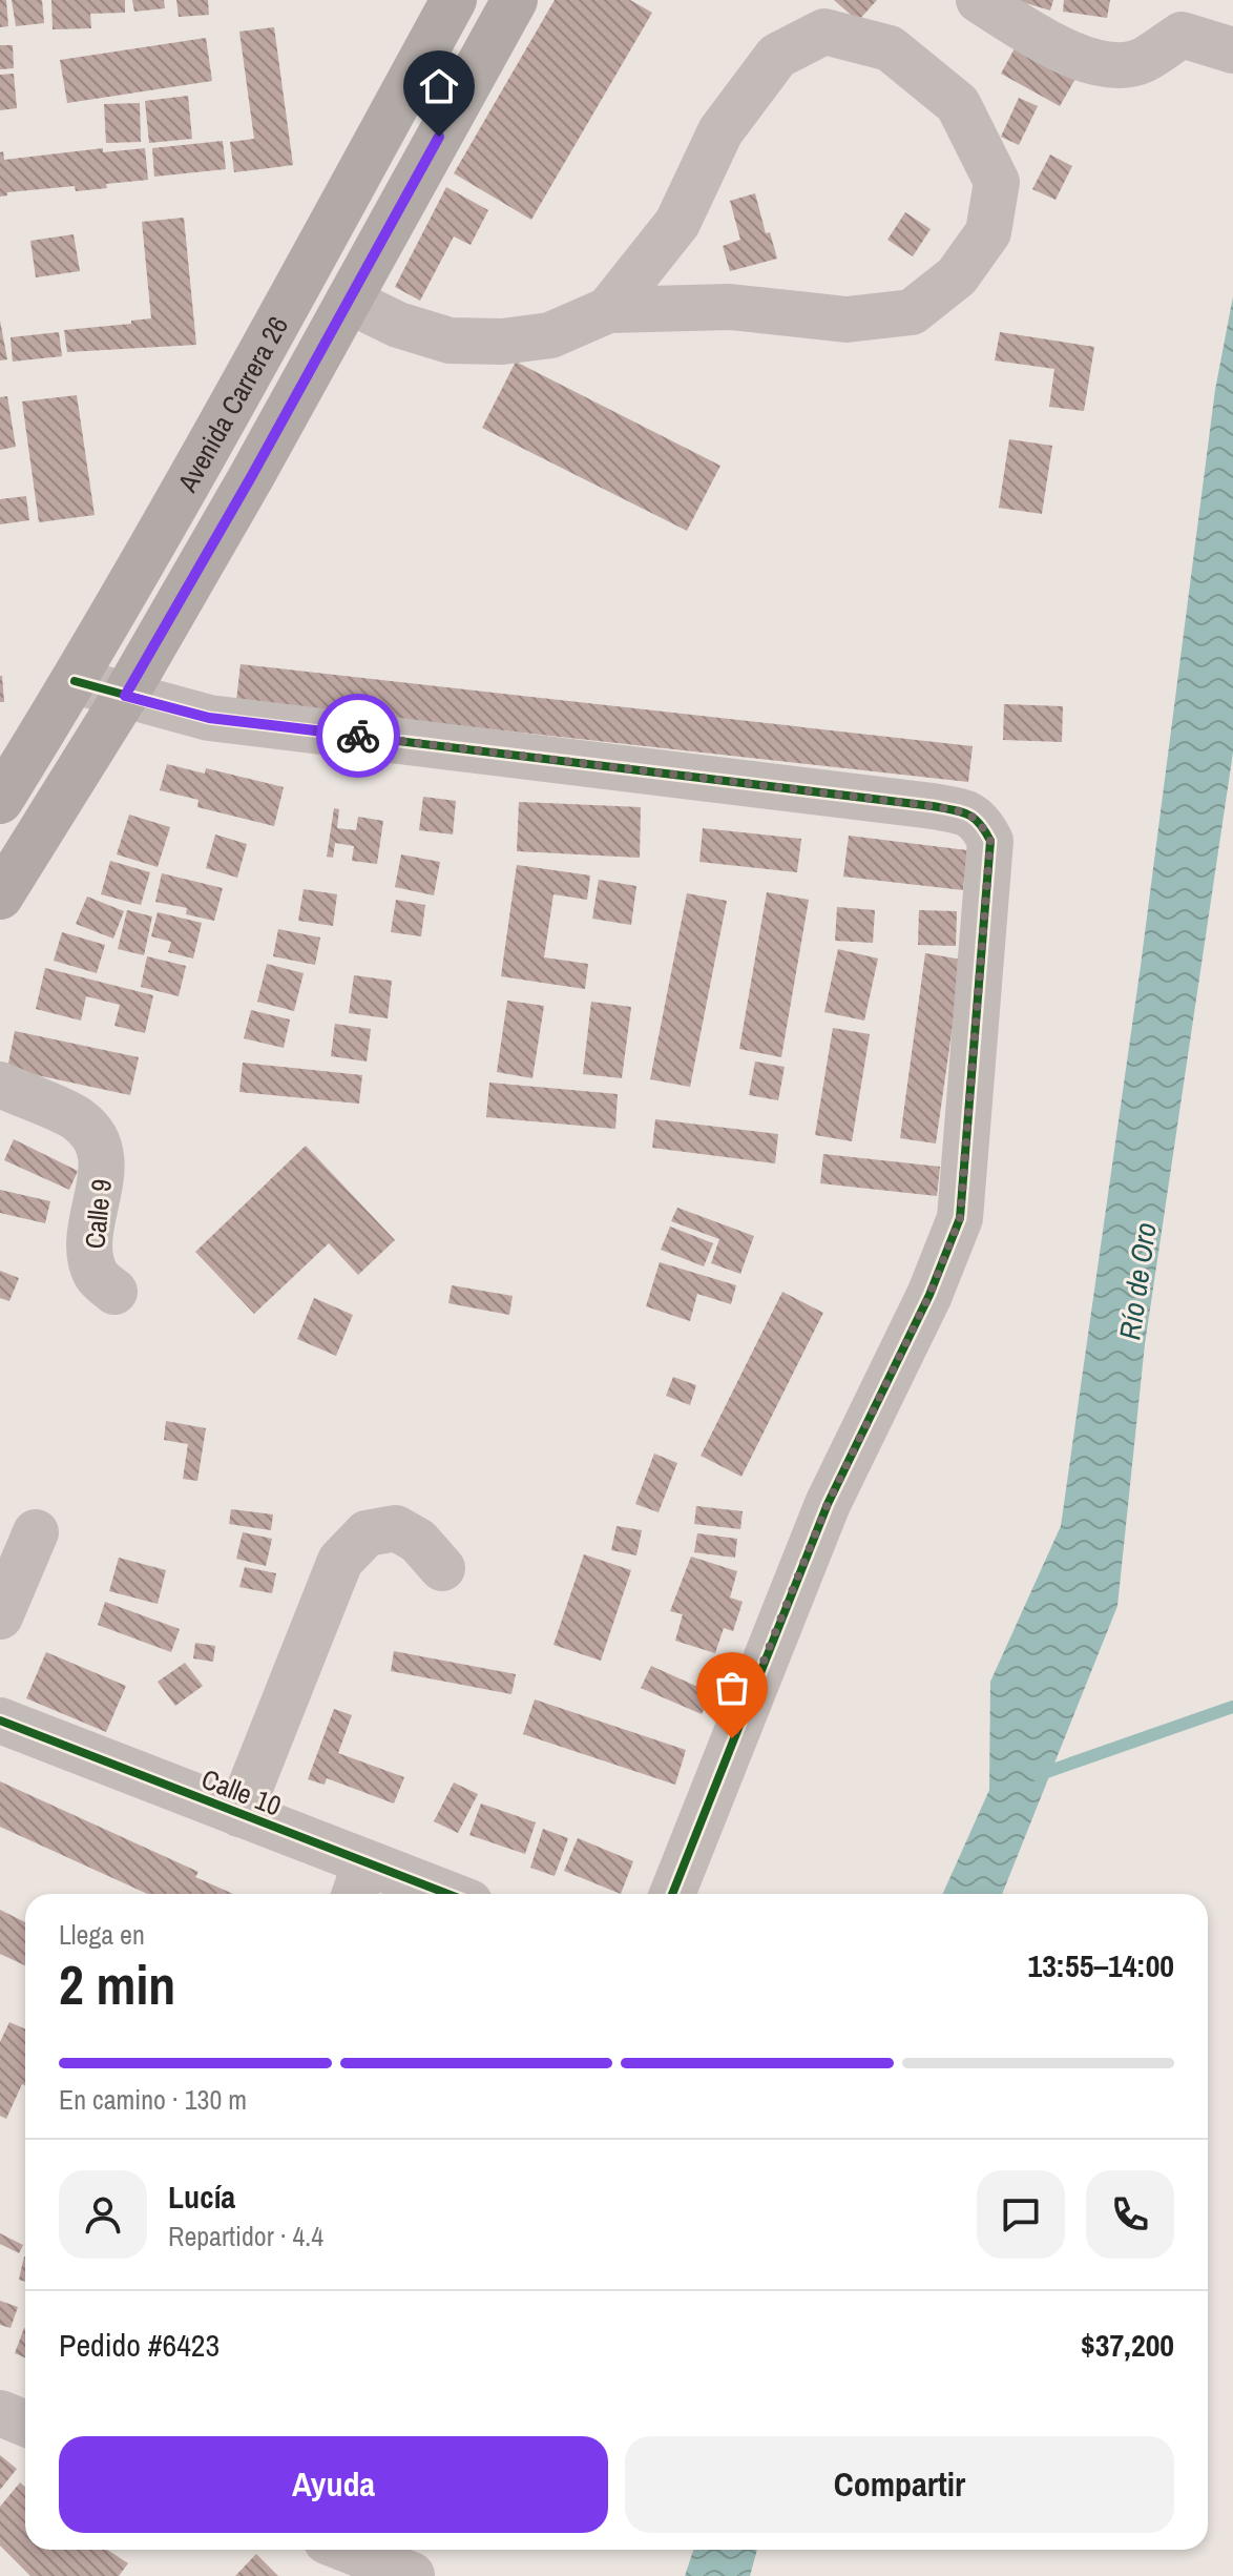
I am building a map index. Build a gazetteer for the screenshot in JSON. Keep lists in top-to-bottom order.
{
  "streets": {
    "main road": ["Avenida Carrera 26"],
    "street": ["Calle 9", "Calle 10"]
  },
  "water": ["Río de Oro"],
  "page": {
    "heading": ["2 min", "Llega en", "13:55–14:00"],
    "panel": [
      "Lucía",
      "Repartidor · 4.4",
      "Pedido #6423",
      "$37,200"
    ],
    "bar": "En camino · 130 m",
    "buttons": ["Ayuda", "Compartir"]
  }
}
